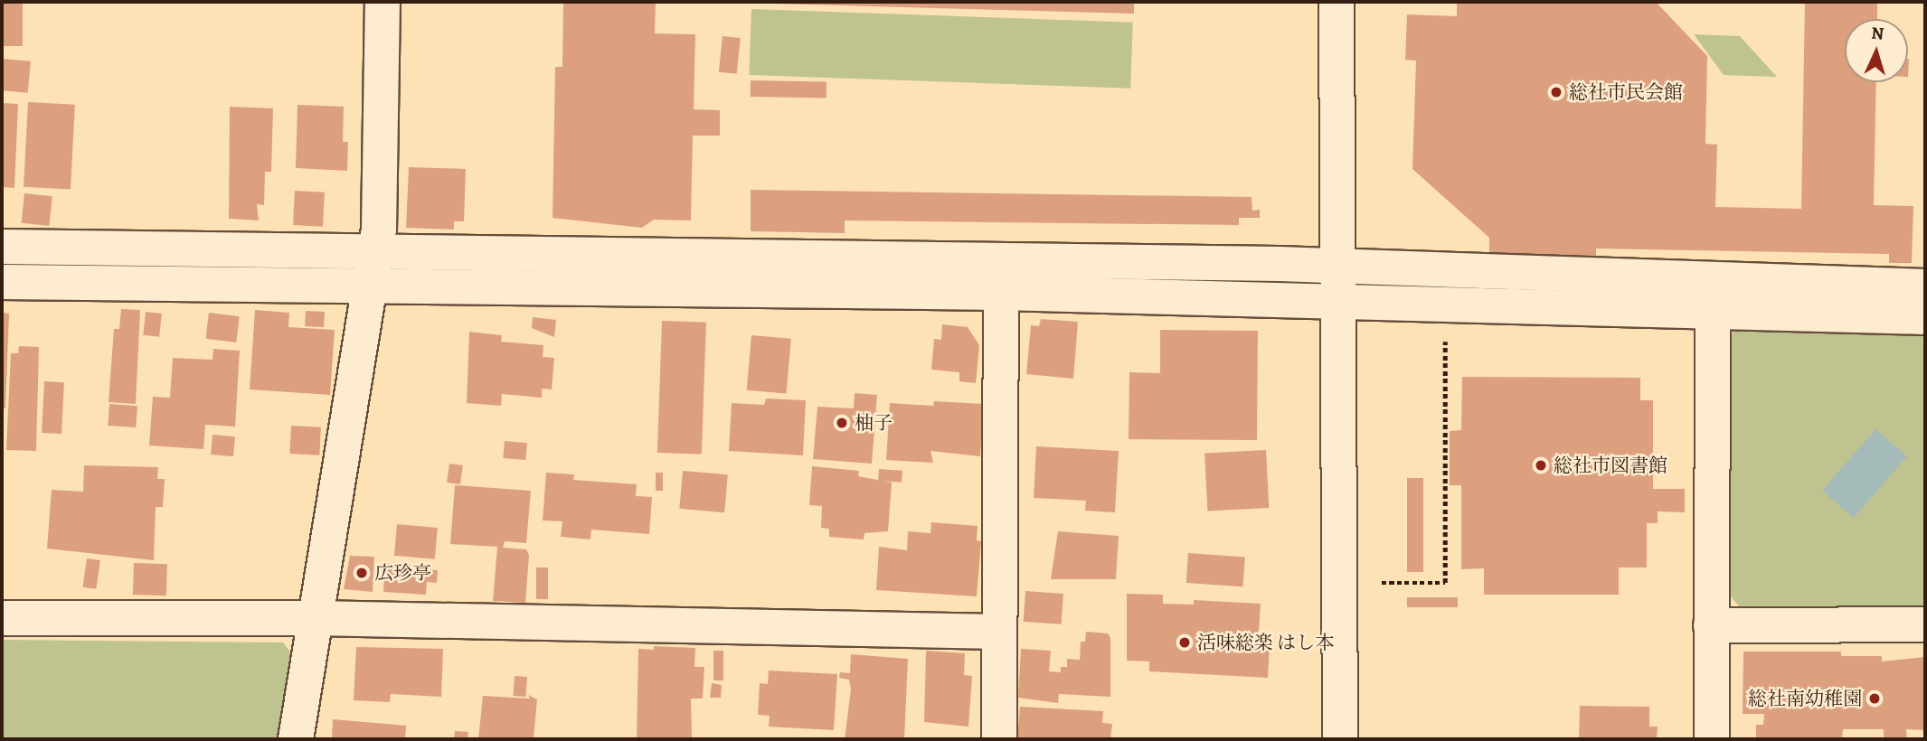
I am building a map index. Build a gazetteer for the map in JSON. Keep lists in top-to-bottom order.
{
  "places": [
    "総社市民会館",
    "柚子",
    "総社市図書館",
    "広珍亭",
    "活味総楽 はし本",
    "総社南幼稚園"
  ],
  "north": "top"
}
